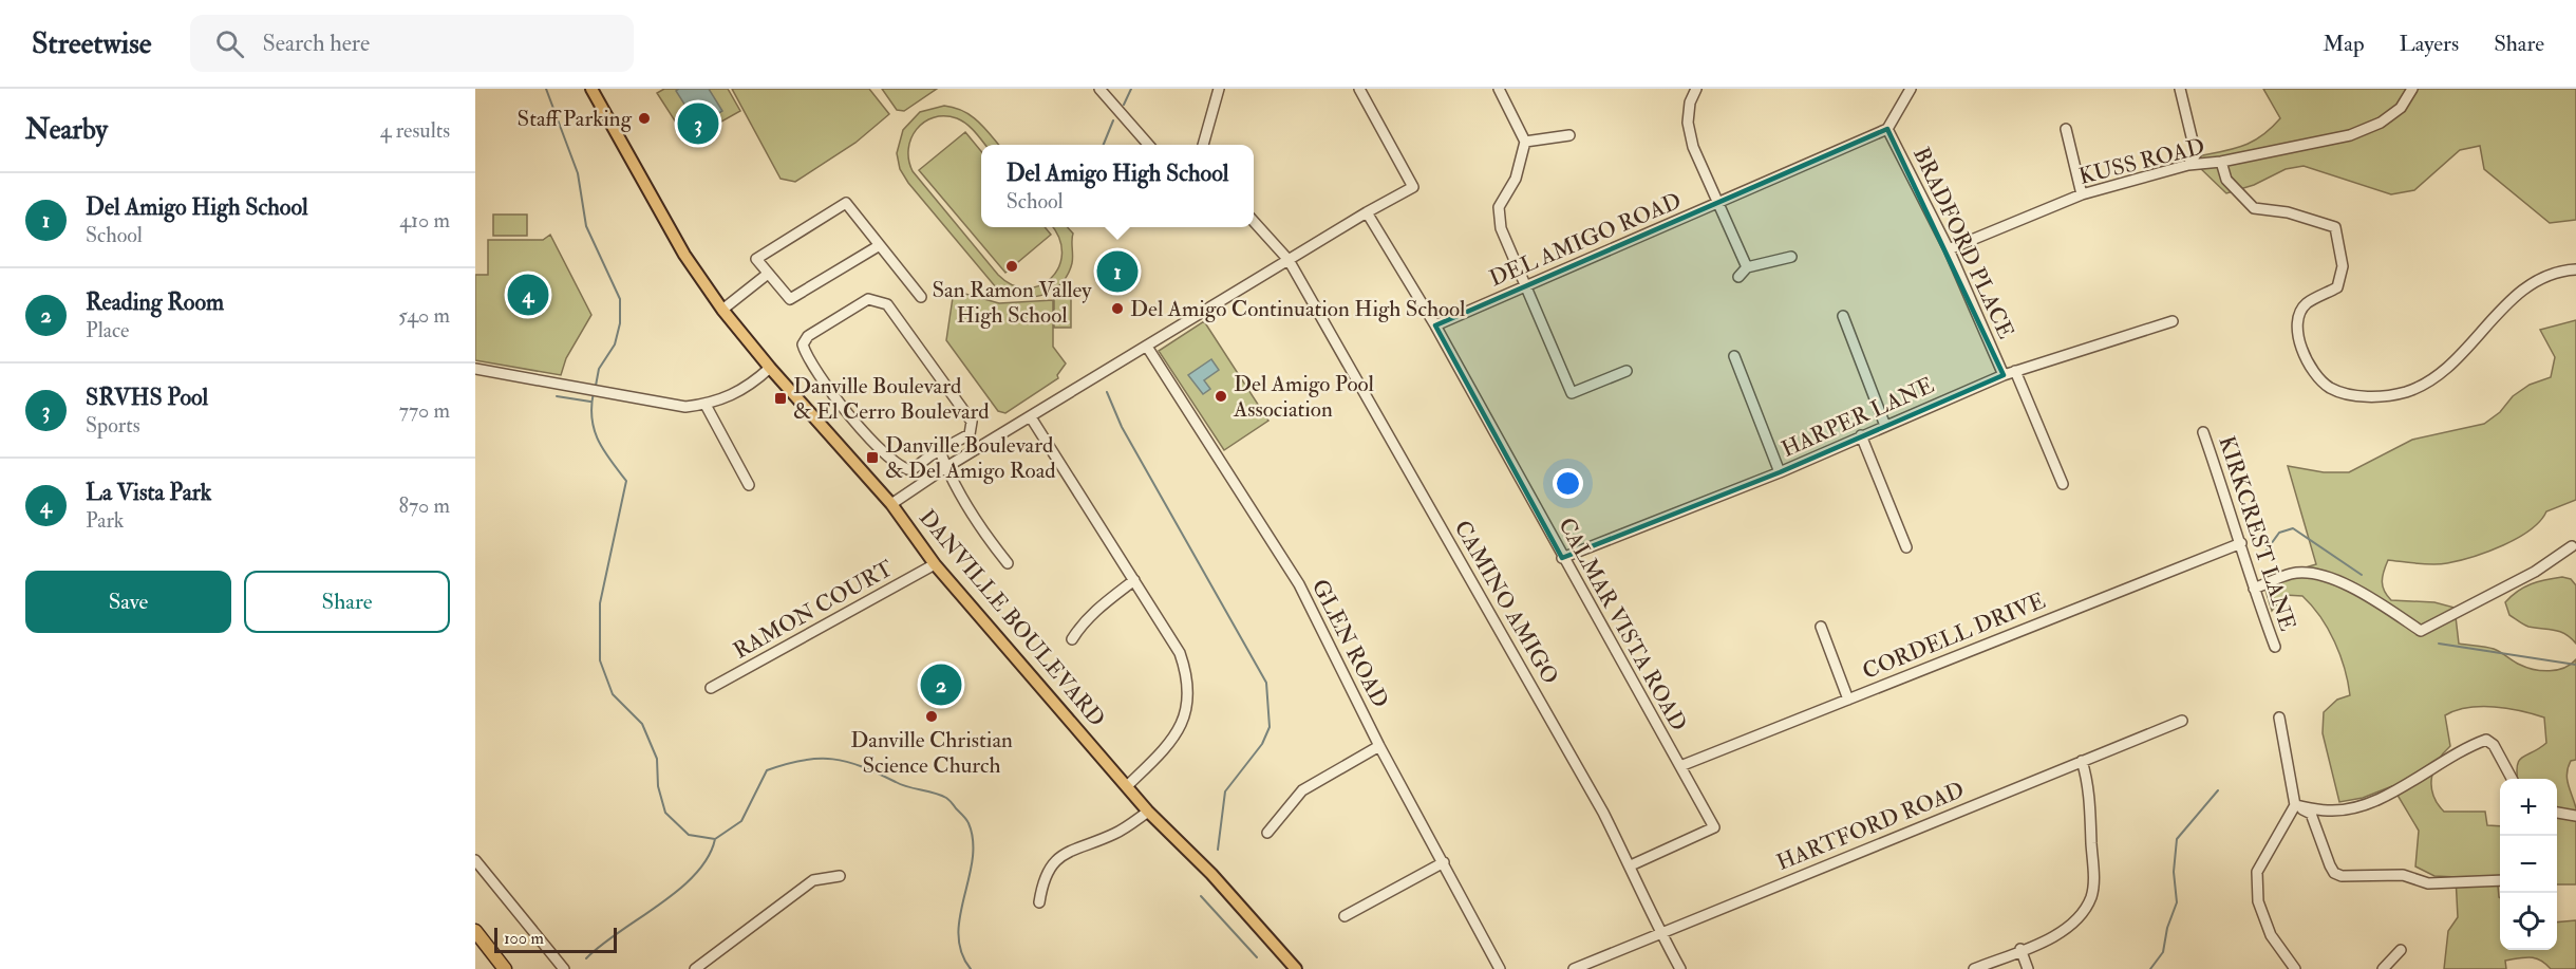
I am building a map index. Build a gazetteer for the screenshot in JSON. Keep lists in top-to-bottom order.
{
  "streets": {
    "main road": ["DANVILLE BOULEVARD"],
    "street": [
      "KUSS ROAD",
      "DEL AMIGO ROAD",
      "BRADFORD PLACE",
      "HARPER LANE",
      "KIRKCREST LANE",
      "CAMINO AMIGO",
      "RAMON COURT",
      "CALMAR VISTA ROAD",
      "CORDELL DRIVE",
      "GLEN ROAD",
      "HARTFORD ROAD"
    ]
  },
  "crossings": [
    ["KUSS ROAD", "BRADFORD PLACE"],
    ["DEL AMIGO ROAD", "BRADFORD PLACE"],
    ["DEL AMIGO ROAD", "CALMAR VISTA ROAD"],
    ["BRADFORD PLACE", "HARPER LANE"],
    ["HARPER LANE", "CALMAR VISTA ROAD"],
    ["KIRKCREST LANE", "CORDELL DRIVE"],
    ["CAMINO AMIGO", "CALMAR VISTA ROAD"],
    ["CAMINO AMIGO", "HARTFORD ROAD"],
    ["RAMON COURT", "DANVILLE BOULEVARD"],
    ["CALMAR VISTA ROAD", "CORDELL DRIVE"]
  ],
  "places": {
    "other": [
      "Staff Parking",
      "San Ramon Valley High School",
      "Del Amigo Continuation High School",
      "Del Amigo Pool Association",
      "Danville Christian Science Church"
    ],
    "transit": ["Danville Boulevard & El Cerro Boulevard", "Danville Boulevard & Del Amigo Road"]
  },
  "scale_bar": "100 m",
  "page": {
    "header": "Streetwise",
    "search": "Search here",
    "nav": ["Map", "Layers", "Share"],
    "heading": ["Nearby", "4 results"],
    "pins": [
      "3",
      "1",
      "4",
      "2"
    ],
    "popup": ["Del Amigo High School", "School"],
    "list": [
      {
        "mark": "1",
        "name": "Del Amigo High School",
        "note": "School",
        "value": "410 m"
      },
      {
        "mark": "2",
        "name": "Reading Room",
        "note": "Place",
        "value": "540 m"
      },
      {
        "mark": "3",
        "name": "SRVHS Pool",
        "note": "Sports",
        "value": "770 m"
      },
      {
        "mark": "4",
        "name": "La Vista Park",
        "note": "Park",
        "value": "870 m"
      }
    ],
    "buttons": ["Save", "Share"],
    "map_buttons": ["+", "−"],
    "scale": "100 m"
  }
}
